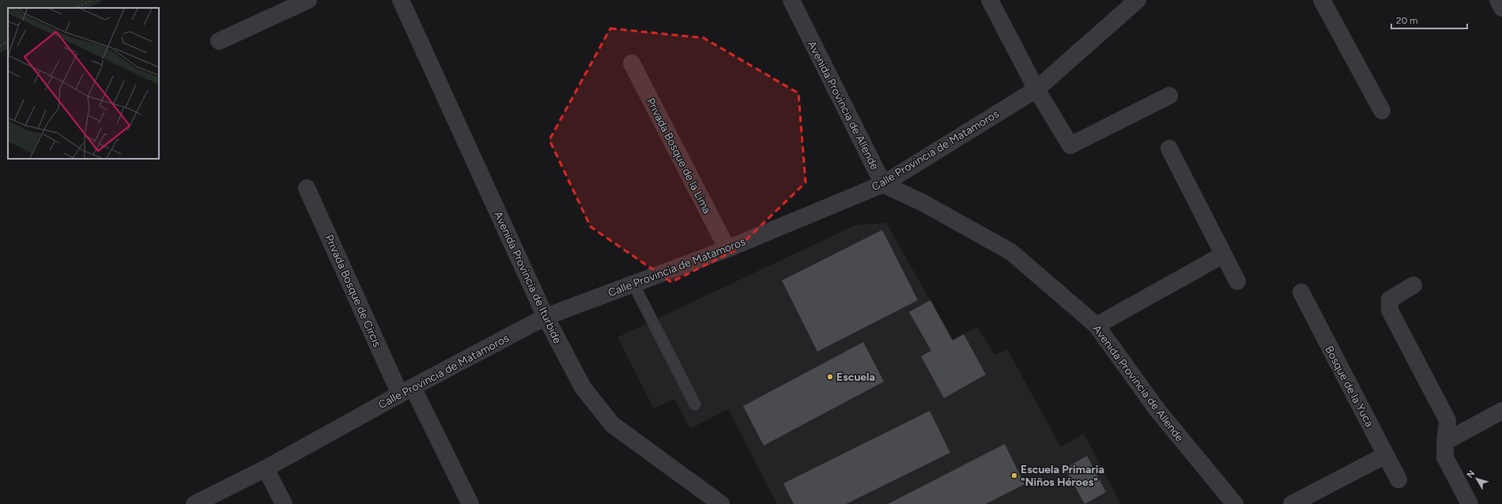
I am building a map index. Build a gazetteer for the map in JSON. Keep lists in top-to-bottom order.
{
  "streets": {
    "street": [
      "Avenida Provincia de Allende",
      "Calle Provincia de Matamoros",
      "Privada Bosque de la Lima",
      "Avenida Provincia de Iturbide",
      "Privada Bosque de Circis",
      "Bosque de la Yuca"
    ]
  },
  "crossings": [
    ["Avenida Provincia de Allende", "Calle Provincia de Matamoros"],
    ["Calle Provincia de Matamoros", "Privada Bosque de la Lima"],
    ["Calle Provincia de Matamoros", "Avenida Provincia de Iturbide"],
    ["Calle Provincia de Matamoros", "Privada Bosque de Circis"]
  ],
  "places": ["Escuela", "Escuela Primaria \"Niños Héroes\""],
  "scale_bar": "20 m",
  "north": "top left"
}
